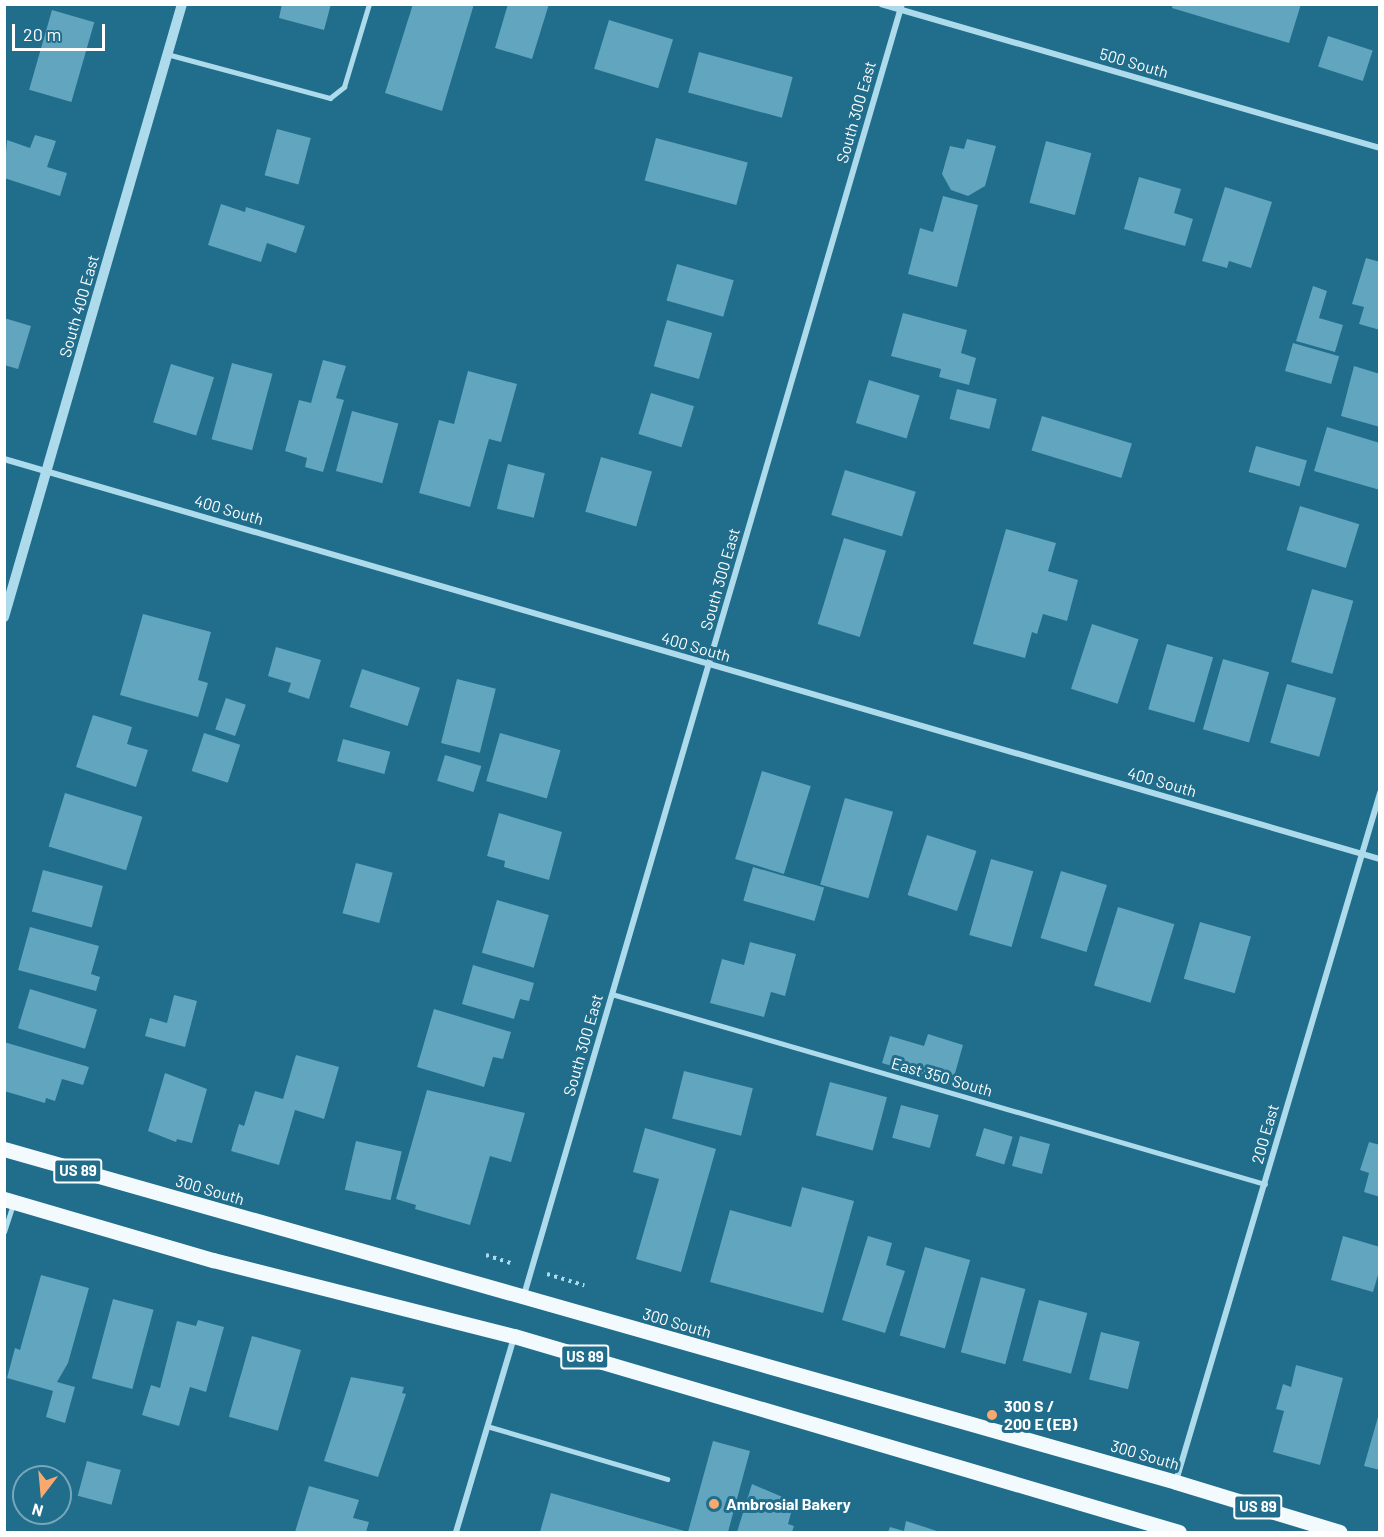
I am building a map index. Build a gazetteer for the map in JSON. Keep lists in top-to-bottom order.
{
  "streets": {
    "main road": ["US 89", "300 South"],
    "street": [
      "500 South",
      "South 300 East",
      "South 400 East",
      "400 South",
      "200 East"
    ],
    "lane": ["East 350 South"]
  },
  "crossings": [
    ["500 South", "South 300 East"],
    ["South 300 East", "400 South"],
    ["South 300 East", "East 350 South"],
    ["South 300 East", "300 South"],
    ["South 400 East", "400 South"],
    ["400 South", "200 East"],
    ["East 350 South", "200 East"],
    ["200 East", "300 South"]
  ],
  "places": ["300 S / 200 E (EB)", "Ambrosial Bakery"],
  "scale_bar": "20 m",
  "north": "bottom"
}
